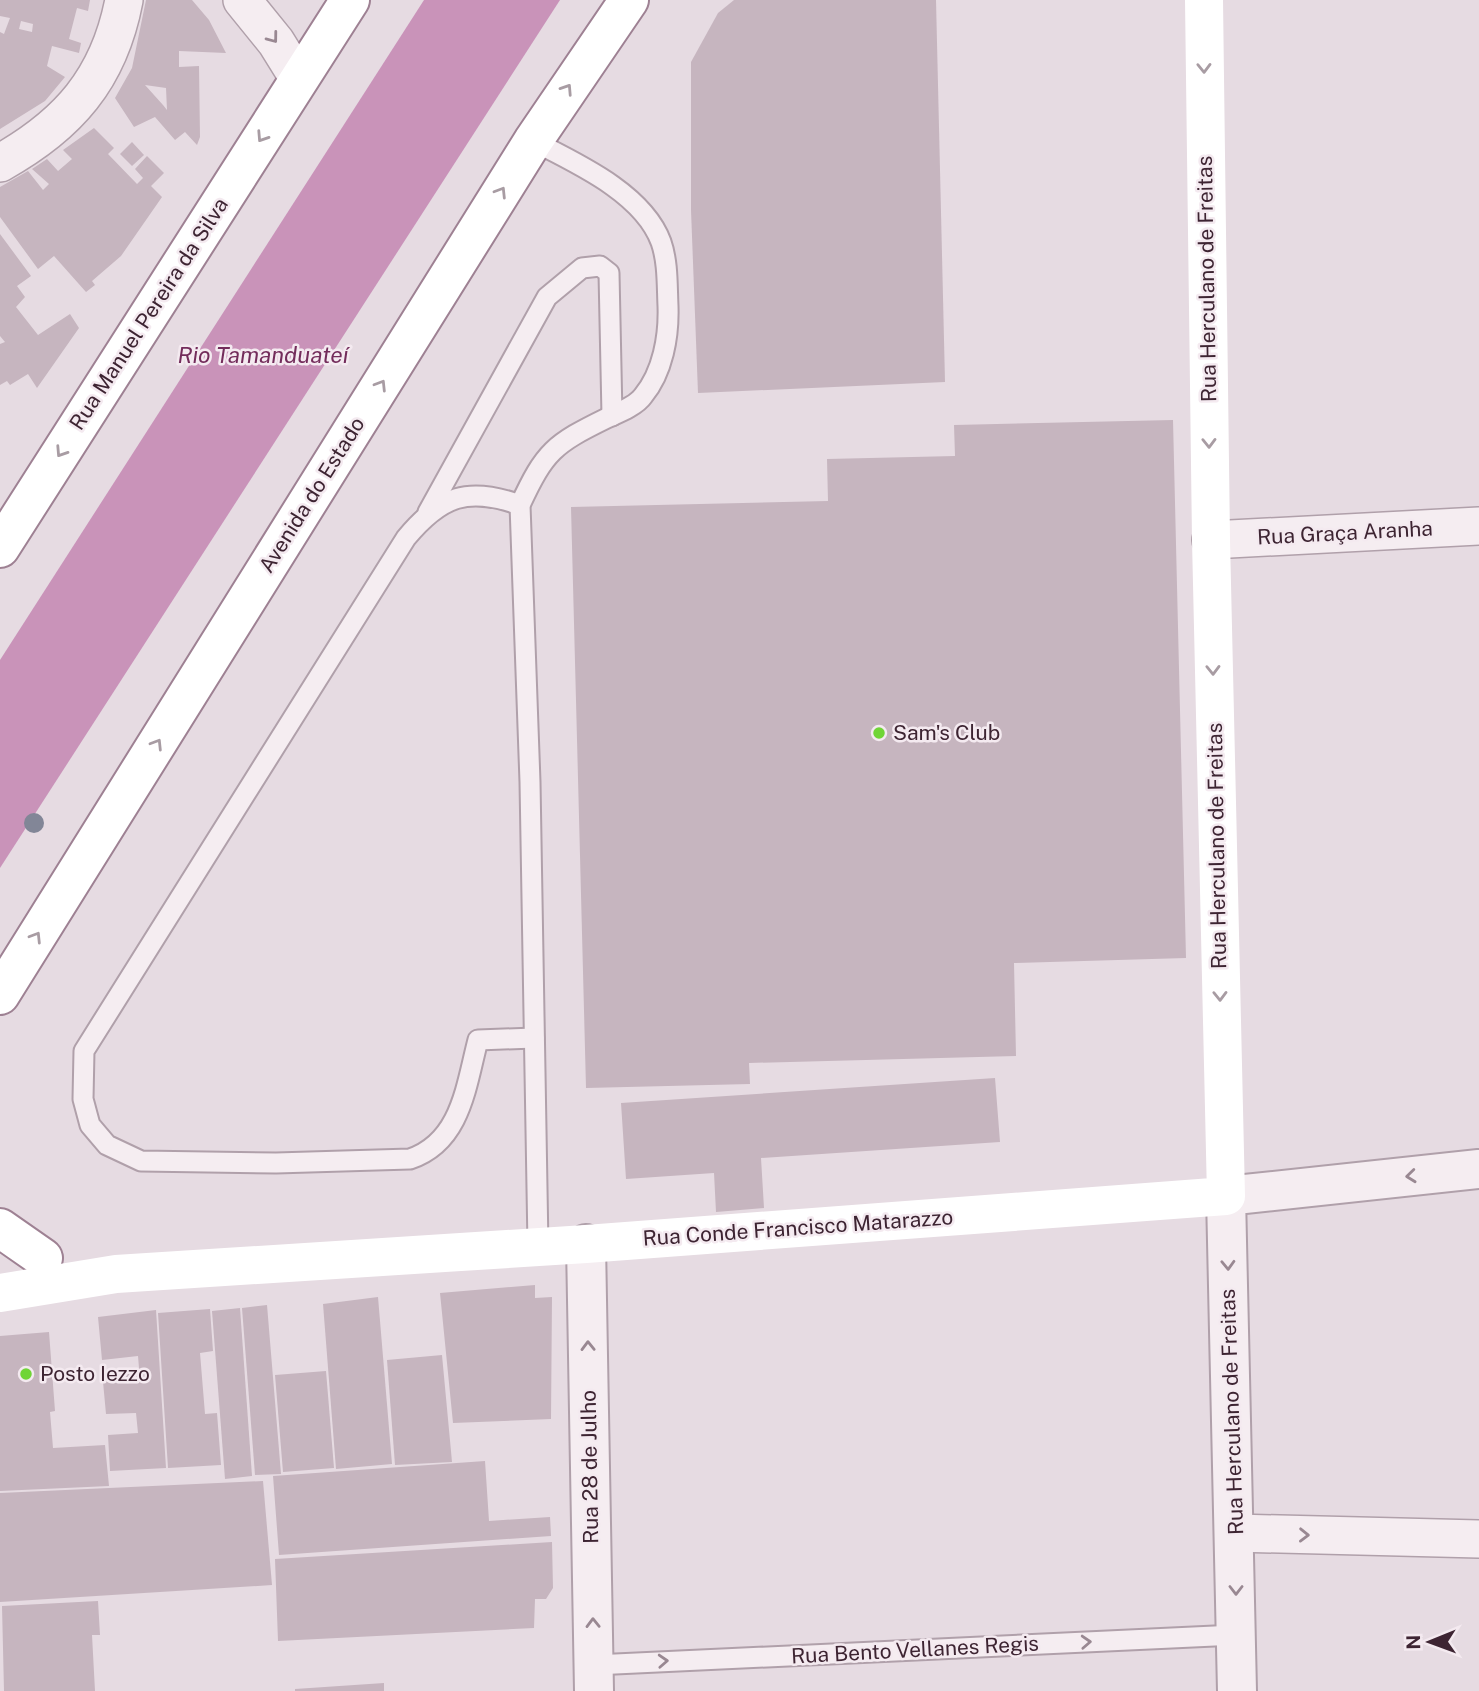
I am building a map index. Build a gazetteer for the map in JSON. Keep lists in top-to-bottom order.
{
  "streets": {
    "main road": [
      "Rua Herculano de Freitas",
      "Rua Manuel Pereira da Silva",
      "Avenida do Estado",
      "Rua Conde Francisco Matarazzo"
    ],
    "street": ["Rua Graça Aranha", "Rua 28 de Julho"],
    "lane": ["Rua Bento Vellanes Regis"]
  },
  "crossings": [
    ["Rua Herculano de Freitas", "Rua Graça Aranha"],
    ["Rua Herculano de Freitas", "Rua Conde Francisco Matarazzo"],
    ["Rua Herculano de Freitas", "Rua Bento Vellanes Regis"],
    ["Rua Conde Francisco Matarazzo", "Rua 28 de Julho"],
    ["Rua 28 de Julho", "Rua Bento Vellanes Regis"]
  ],
  "one_way": [
    "Rua Herculano de Freitas",
    "Rua Manuel Pereira da Silva",
    "Avenida do Estado",
    "Rua 28 de Julho",
    "Rua Bento Vellanes Regis"
  ],
  "water": ["Rio Tamanduateí"],
  "places": ["Sam's Club", "Posto Iezzo"],
  "north": "left"
}
